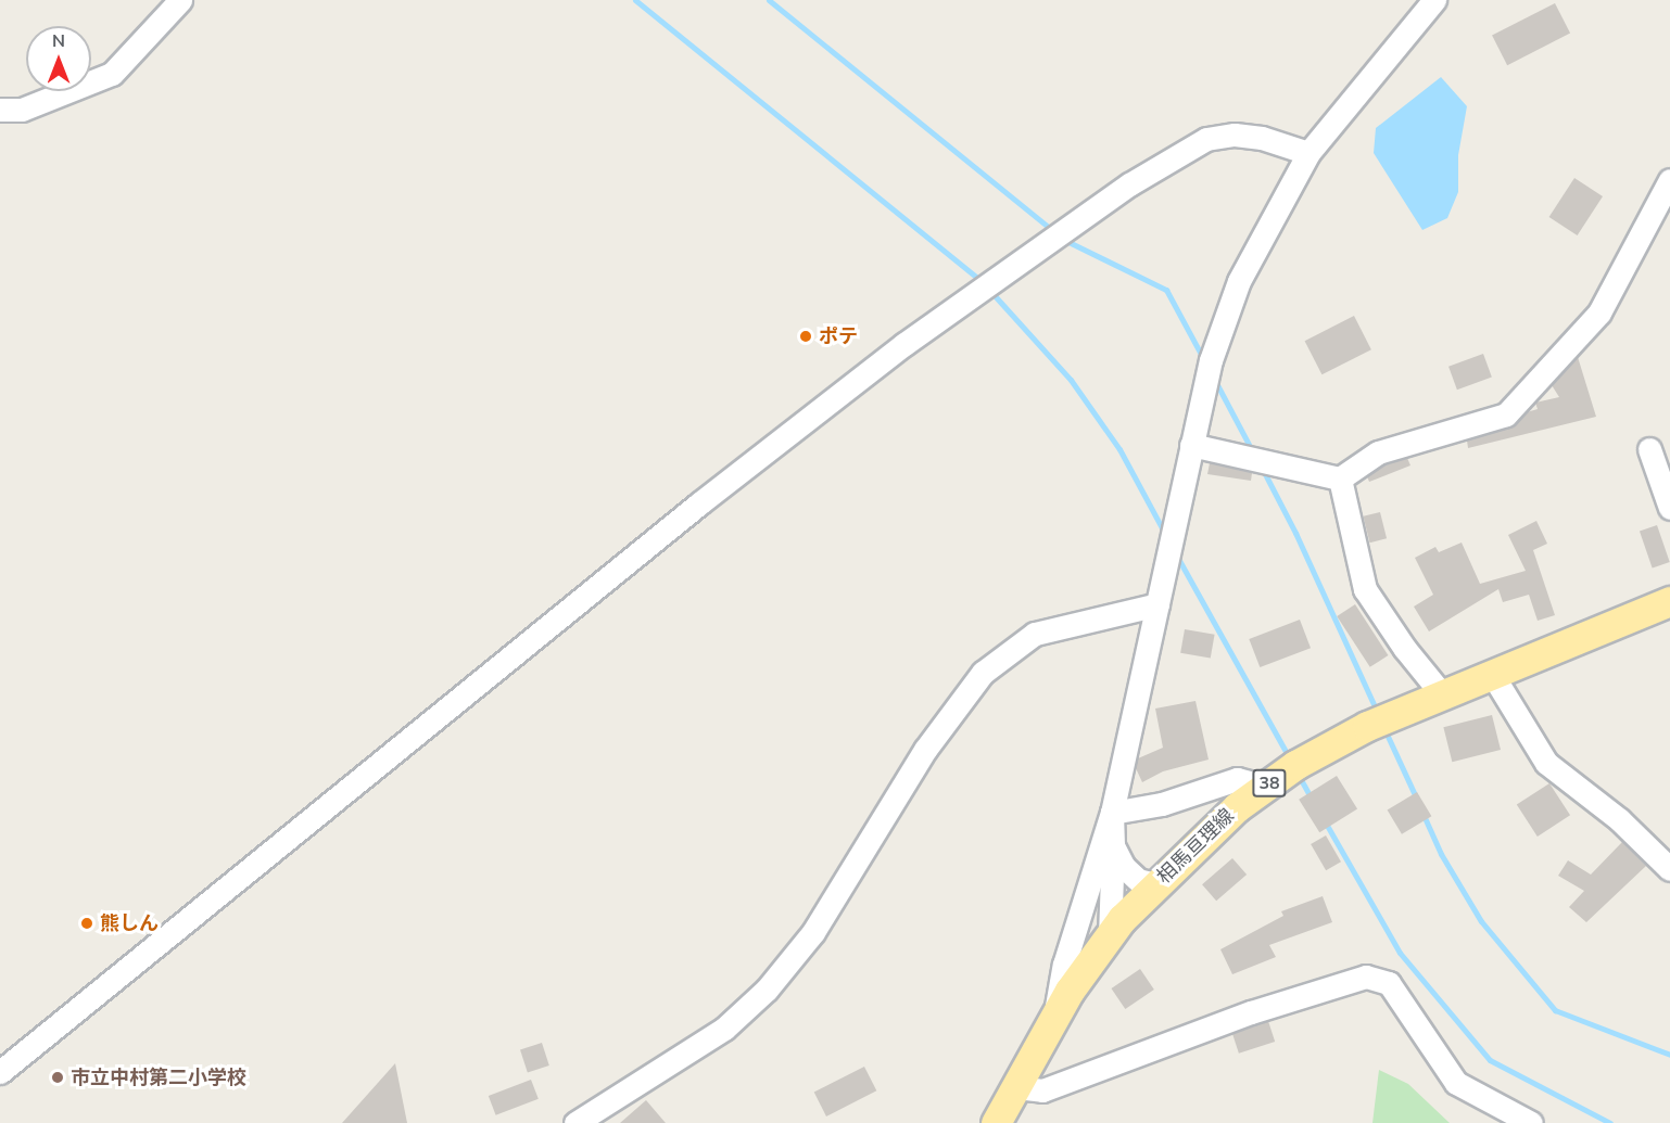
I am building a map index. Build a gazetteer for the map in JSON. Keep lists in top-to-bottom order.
{
  "streets": {
    "main road": ["38", "相馬亘理線"]
  },
  "places": ["ポテ", "熊しん", "市立中村第二小学校"],
  "north": "top"
}
